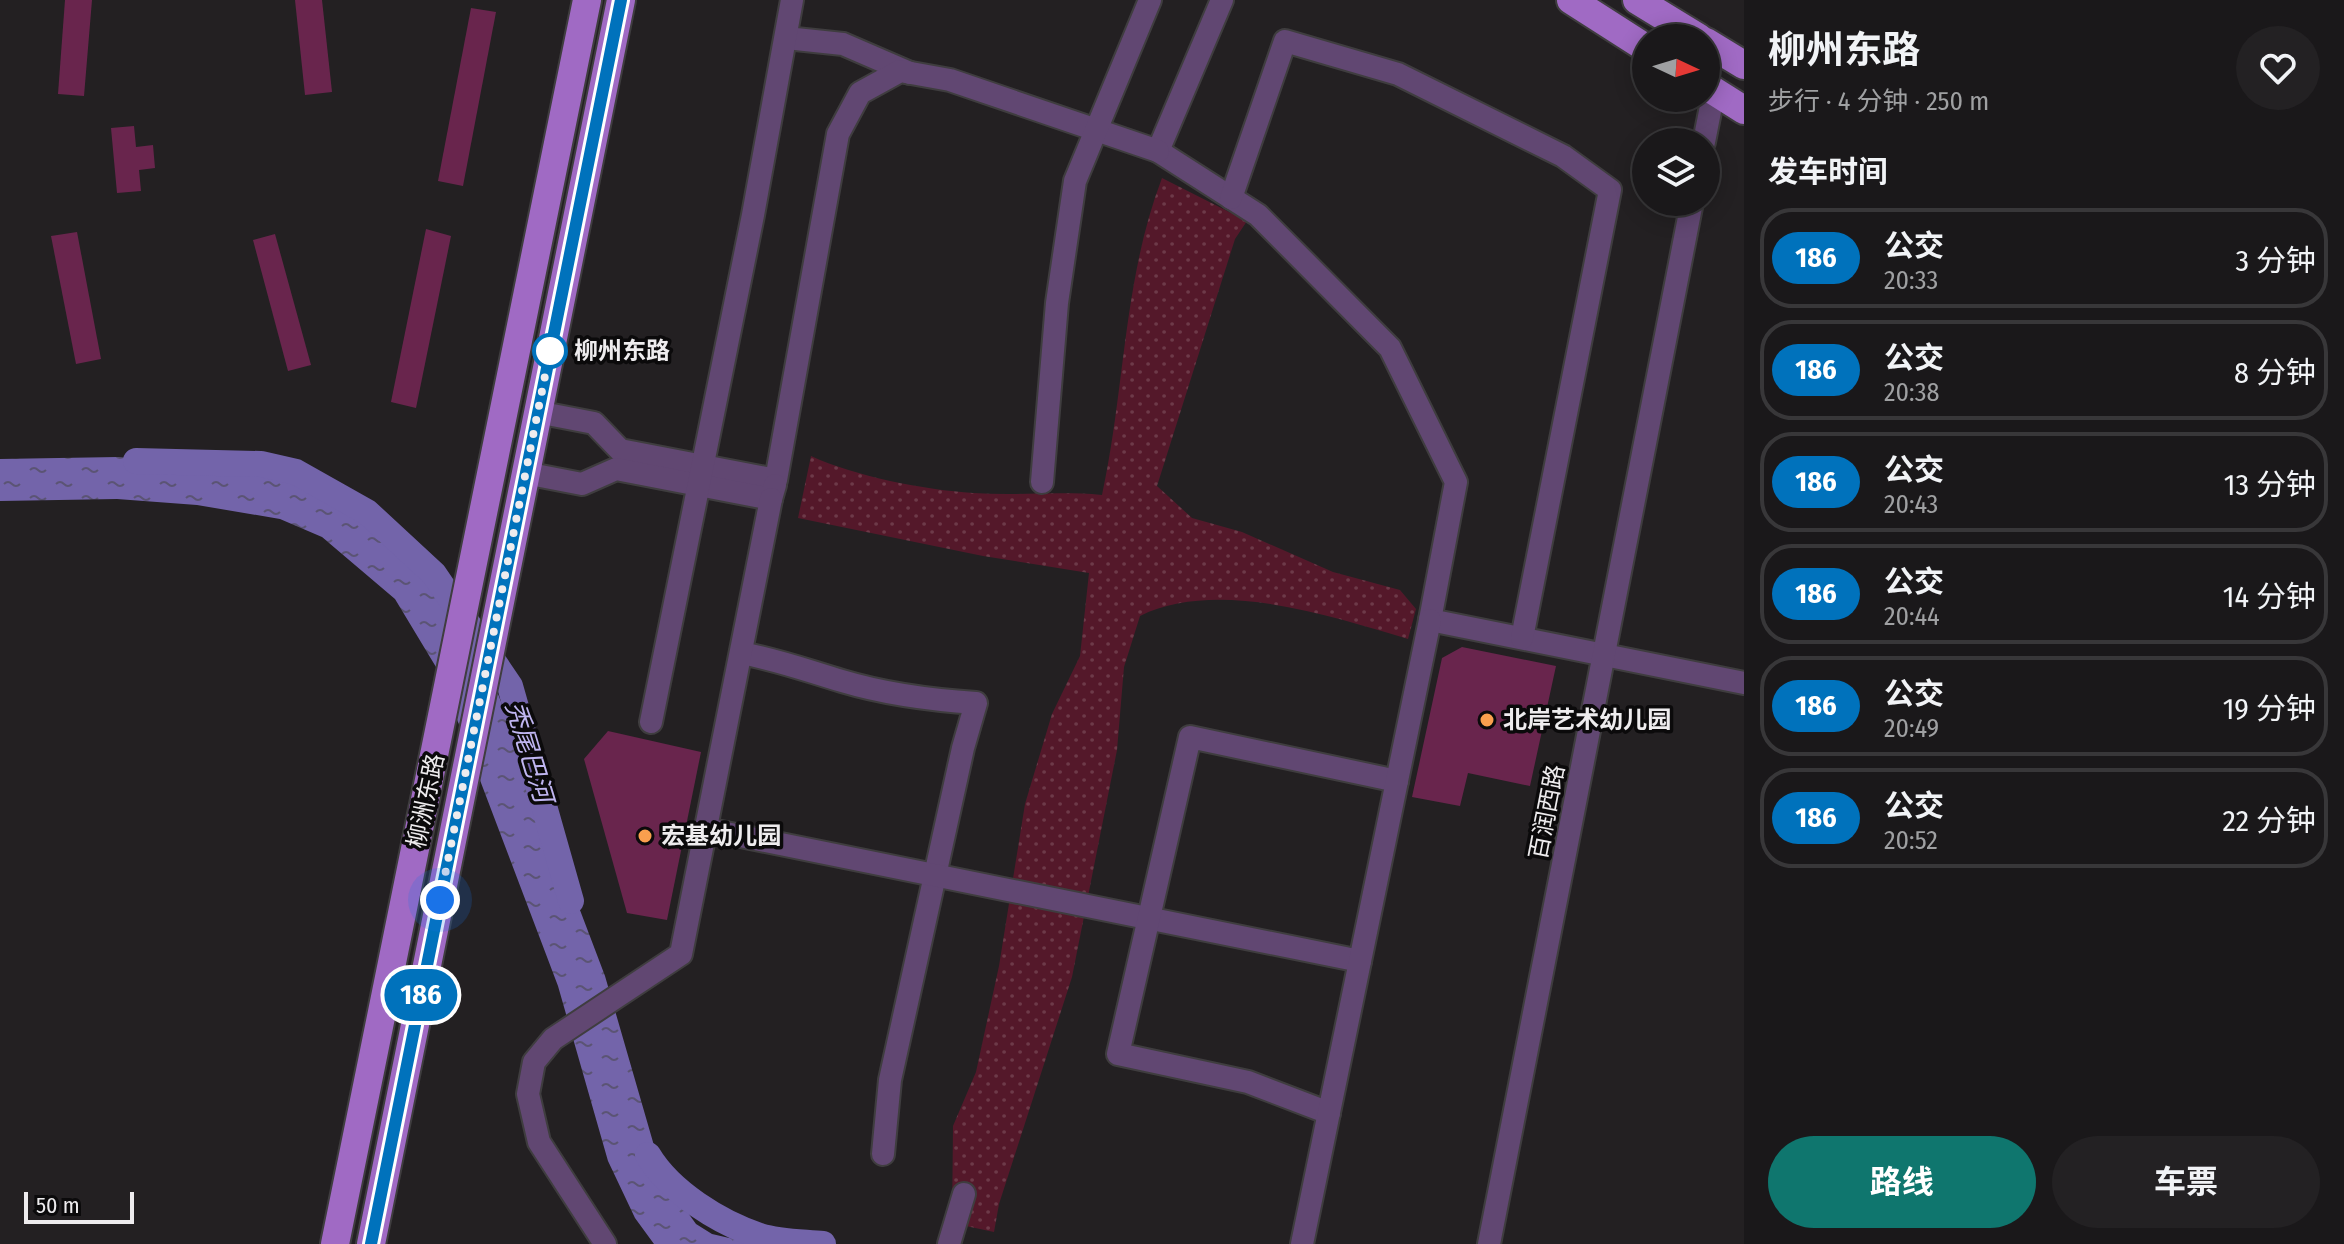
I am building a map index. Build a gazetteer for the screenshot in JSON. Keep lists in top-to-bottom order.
{
  "streets": {
    "main road": ["柳洲东路"],
    "street": ["百润西路"]
  },
  "water": ["秃尾巴河"],
  "places": ["柳州东路", "北岸艺术幼儿园", "宏基幼儿园"],
  "lines": ["bus line 186"],
  "scale_bar": "50 m",
  "north": "right",
  "page": {
    "on_map": "186",
    "heading": [
      ["柳州东路", "步行 · 4 分钟 · 250 m"],
      "发车时间"
    ],
    "list": [
      {
        "mark": "186",
        "name": "公交",
        "note": "20:33",
        "value": "3 分钟"
      },
      {
        "mark": "186",
        "name": "公交",
        "note": "20:38",
        "value": "8 分钟"
      },
      {
        "mark": "186",
        "name": "公交",
        "note": "20:43",
        "value": "13 分钟"
      },
      {
        "mark": "186",
        "name": "公交",
        "note": "20:44",
        "value": "14 分钟"
      },
      {
        "mark": "186",
        "name": "公交",
        "note": "20:49",
        "value": "19 分钟"
      },
      {
        "mark": "186",
        "name": "公交",
        "note": "20:52",
        "value": "22 分钟"
      }
    ],
    "buttons": ["路线", "车票"],
    "scale": "50 m"
  }
}
